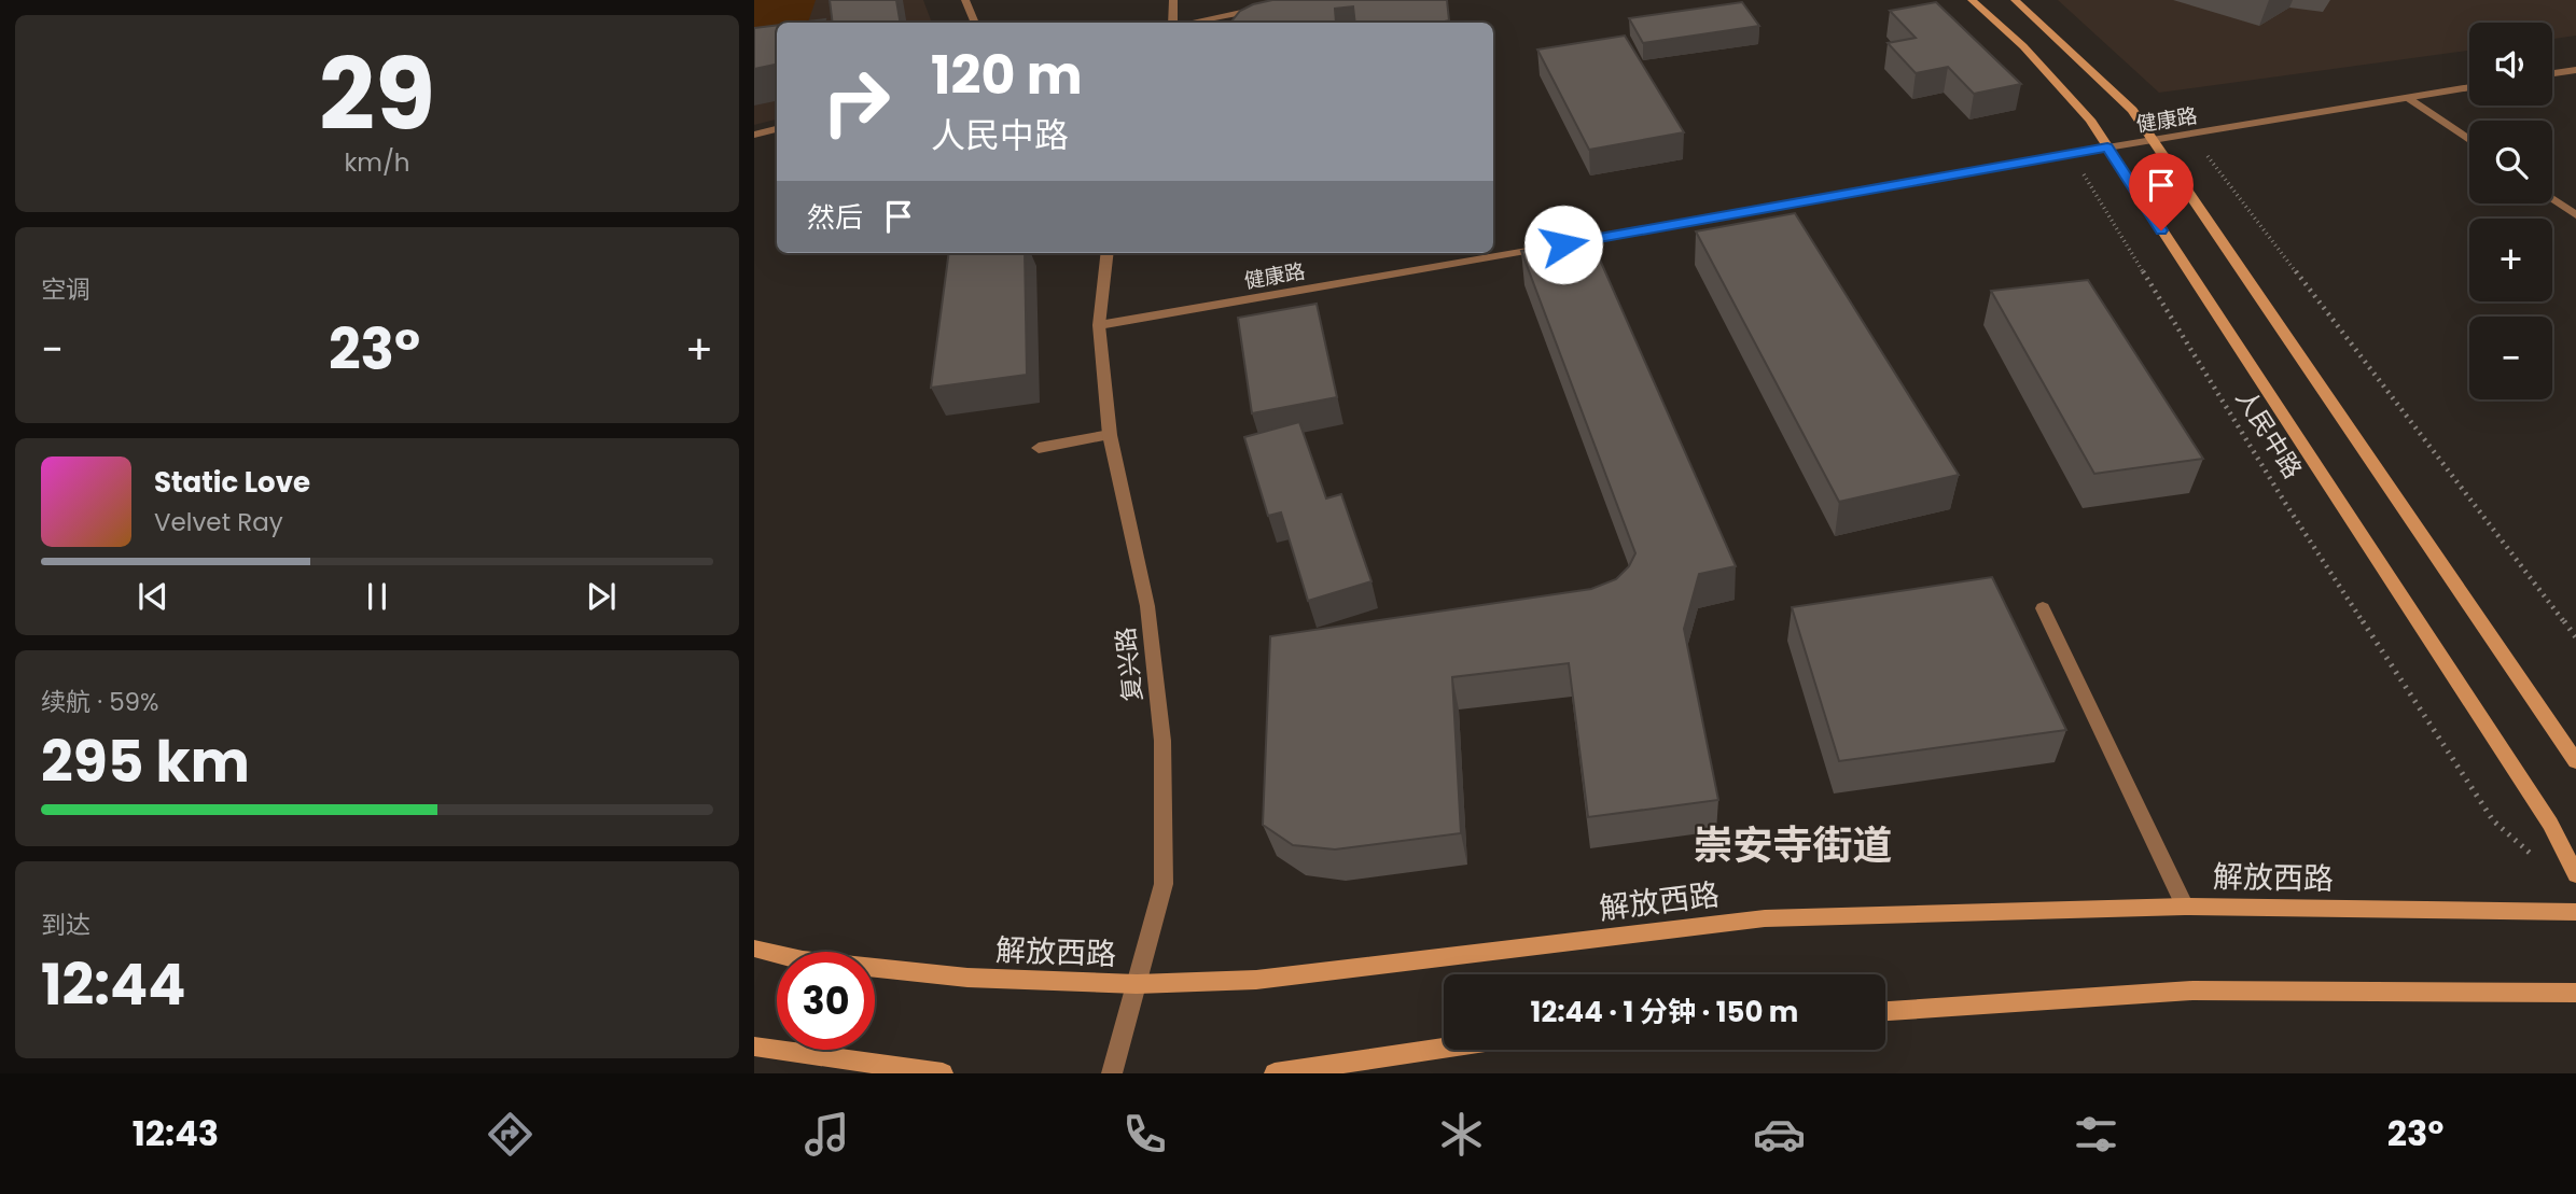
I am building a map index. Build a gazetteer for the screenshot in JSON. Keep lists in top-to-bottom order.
{
  "streets": {
    "main road": ["人民中路", "解放西路"],
    "street": ["健康路", "复兴路"]
  },
  "crossings": [
    ["健康路", "人民中路"],
    ["健康路", "复兴路"],
    ["复兴路", "解放西路"]
  ],
  "districts": ["崇安寺街道"],
  "page": {
    "tile": [
      ["29", "km/h"],
      "空调",
      ["续航 · 59%", "295 km"],
      ["到达", "12:44"]
    ],
    "map_buttons": ["+", "−"],
    "turn": ["120 m", "人民中路"],
    "then": "然后",
    "heat": ["−", "23°", "+"],
    "song": ["Static Love", "Velvet Ray"],
    "limit": "30",
    "trip": "12:44 · 1 分钟 · 150 m",
    "tabs": ["12:43", "23°"]
  }
}
